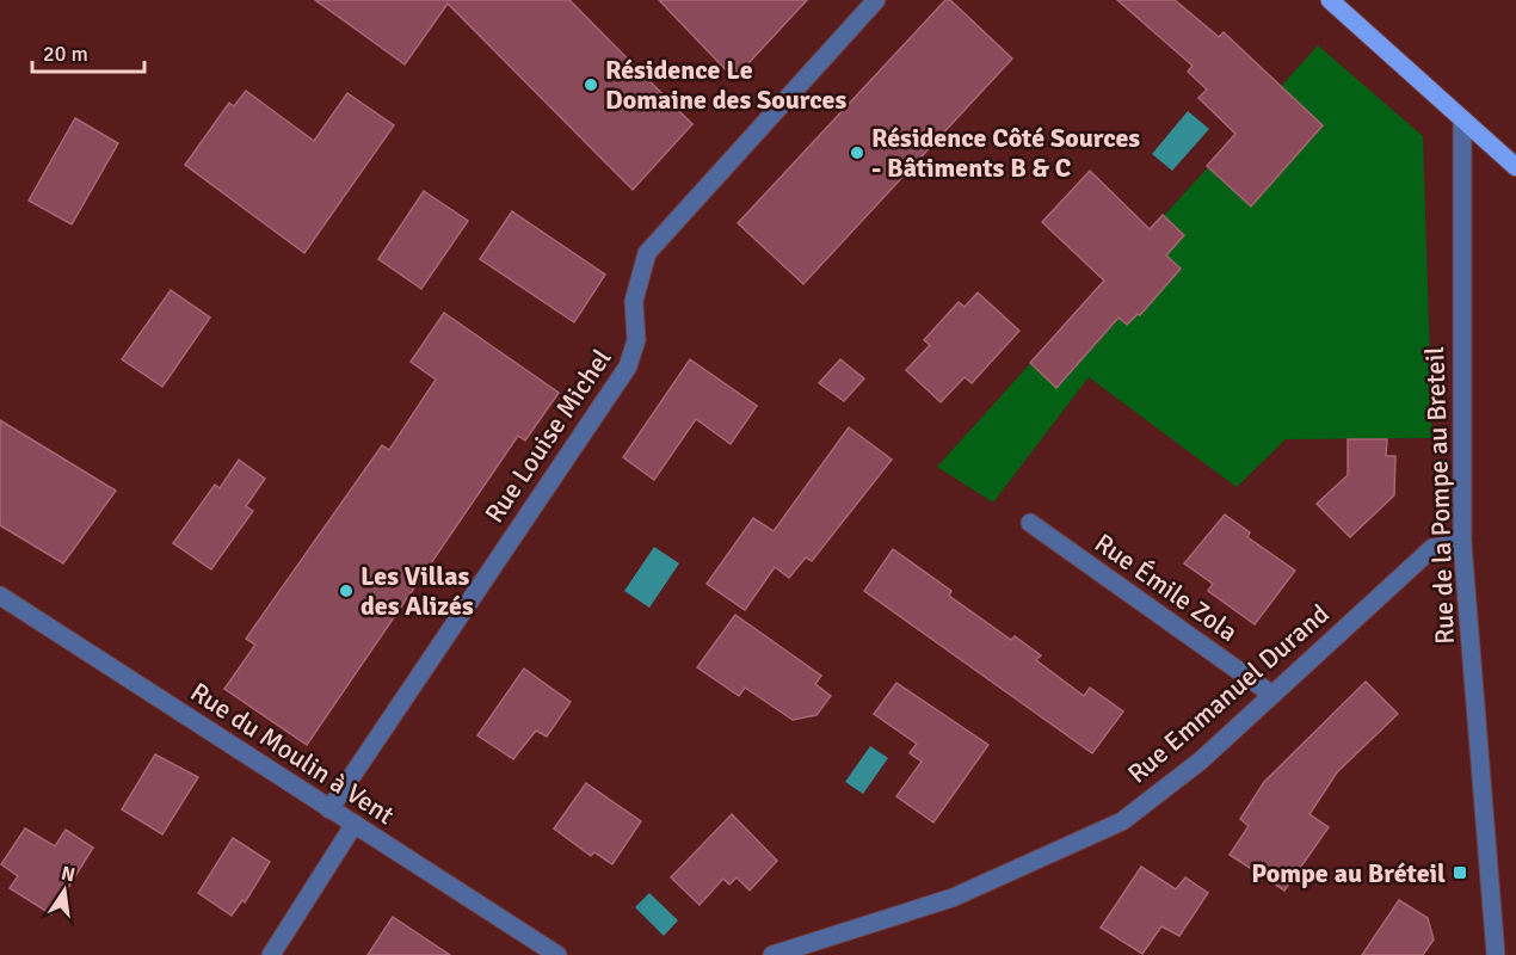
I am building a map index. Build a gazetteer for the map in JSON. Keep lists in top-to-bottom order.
{
  "streets": {
    "street": [
      "Rue Louise Michel",
      "Rue de la Pompe au Breteil",
      "Rue Émile Zola",
      "Rue Emmanuel Durand",
      "Rue du Moulin à Vent"
    ]
  },
  "crossings": [
    ["Rue Louise Michel", "Rue du Moulin à Vent"],
    ["Rue de la Pompe au Breteil", "Rue Emmanuel Durand"],
    ["Rue Émile Zola", "Rue Emmanuel Durand"]
  ],
  "places": {
    "other": ["Résidence Le Domaine des Sources", "Résidence Côté Sources - Bâtiments B & C", "Les Villas des Alizés"],
    "transit": ["Pompe au Bréteil"]
  },
  "scale_bar": "20 m",
  "north": "top"
}
